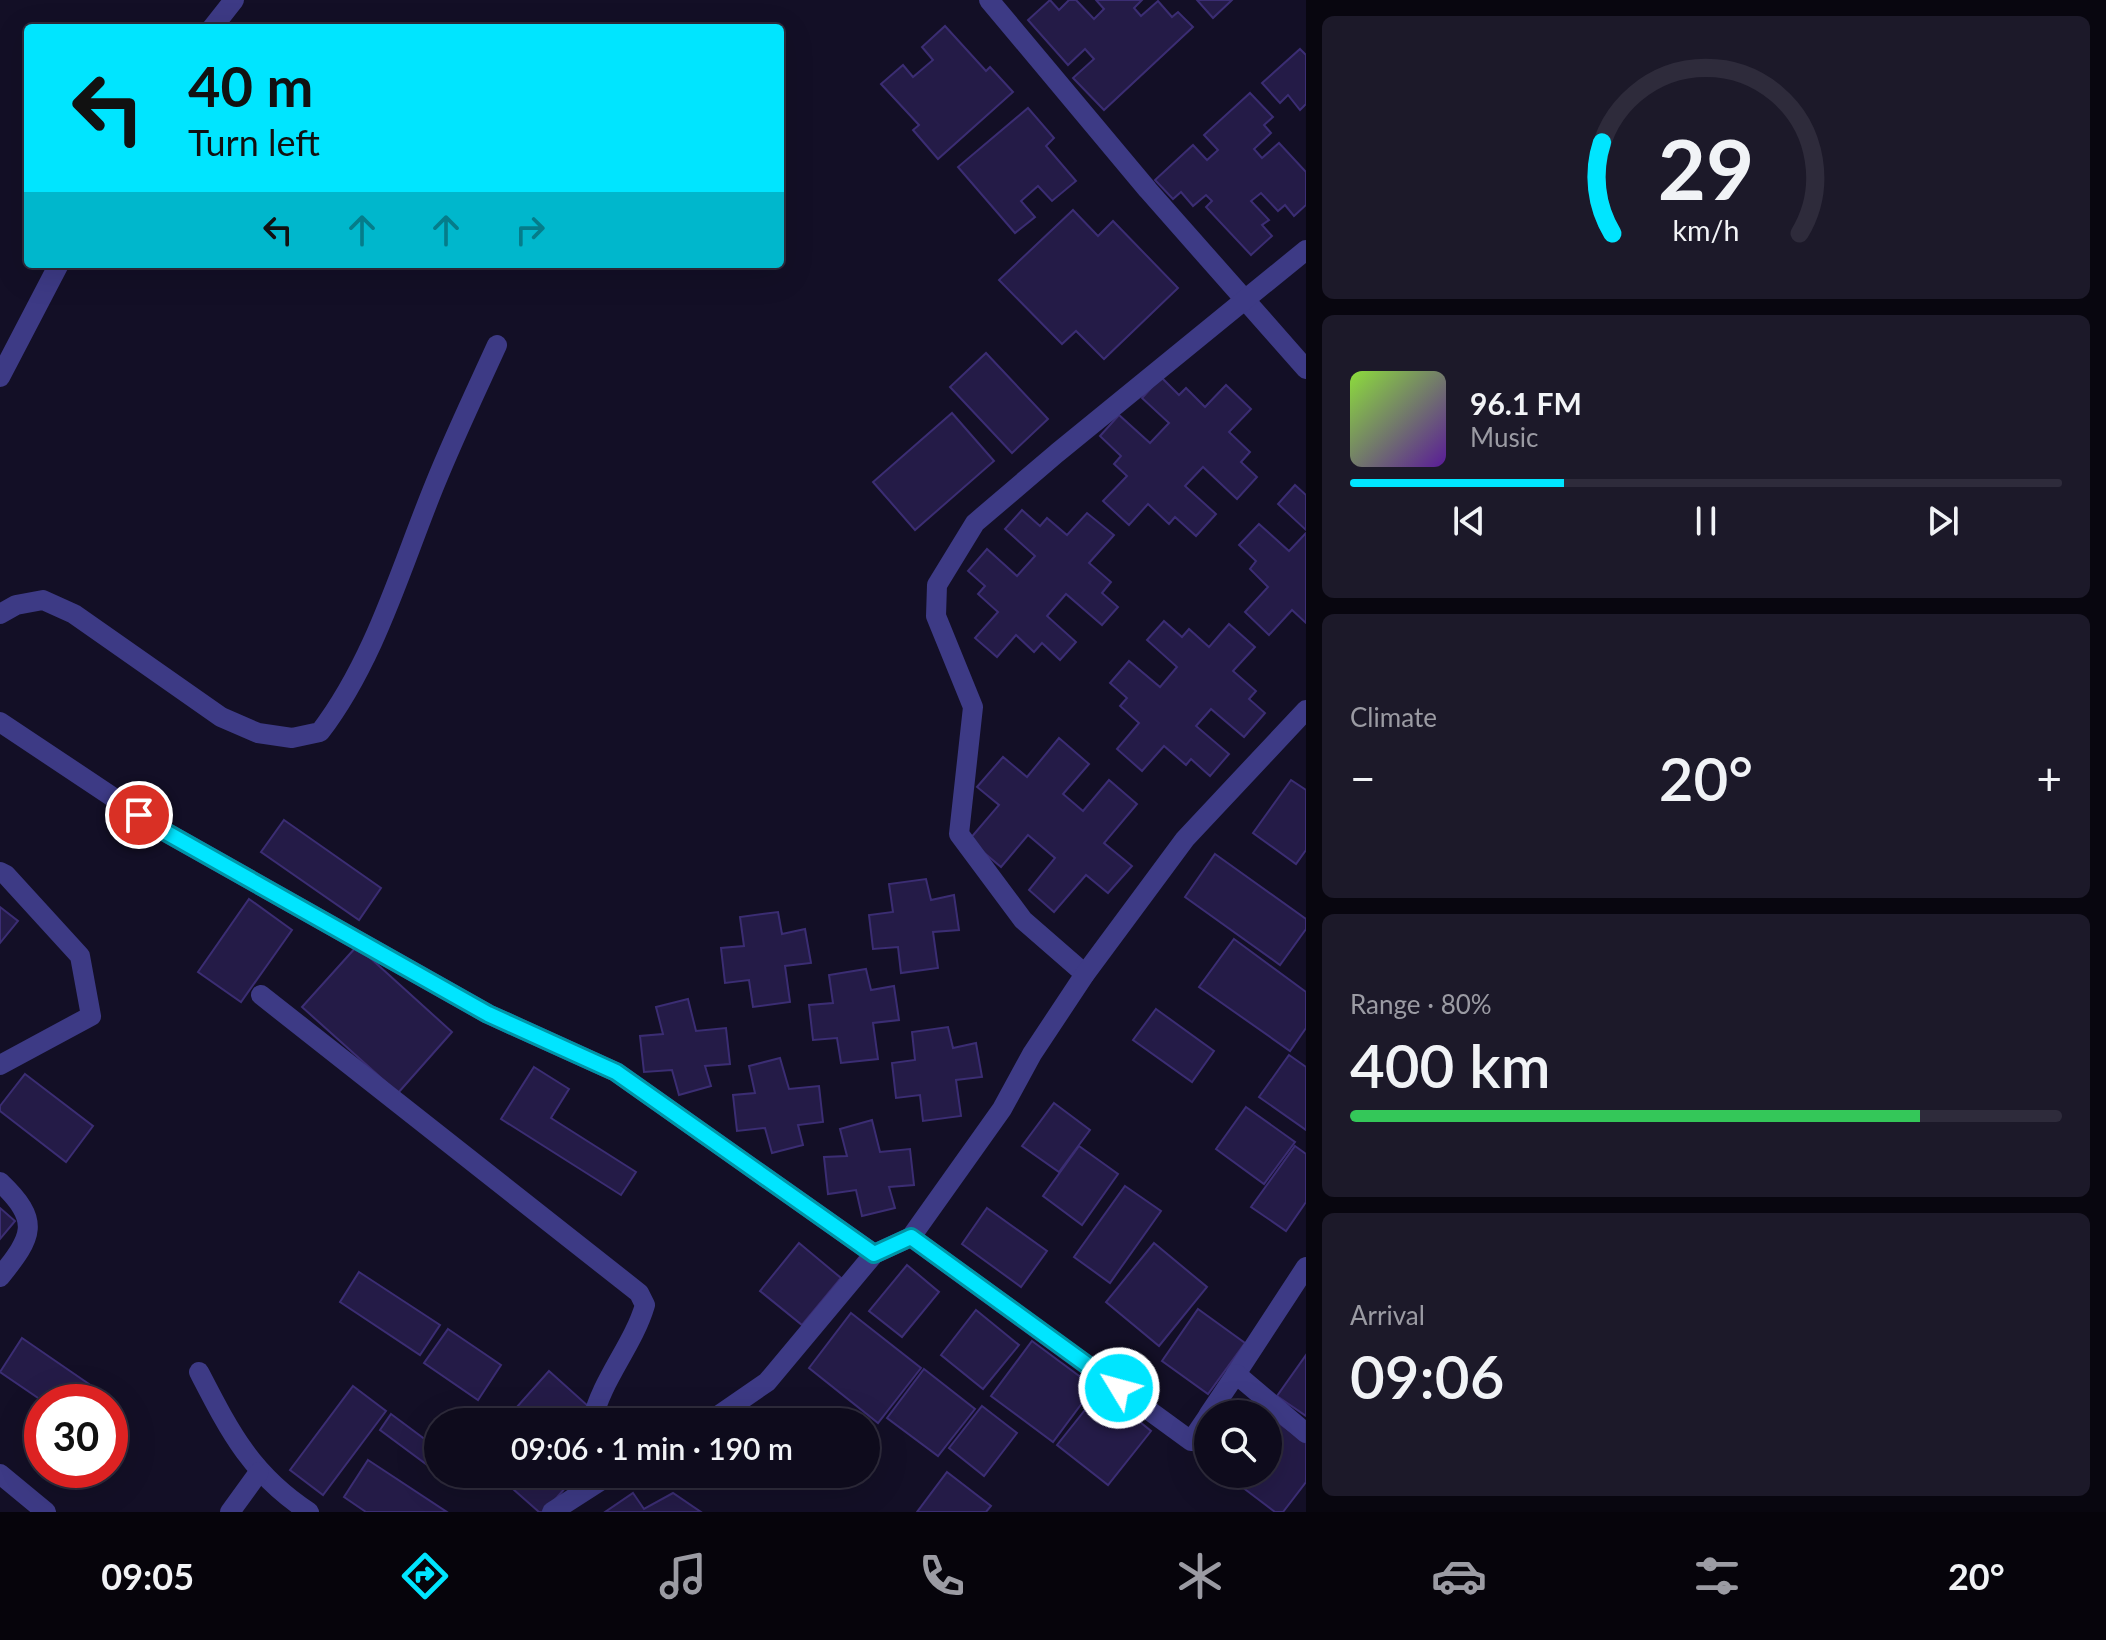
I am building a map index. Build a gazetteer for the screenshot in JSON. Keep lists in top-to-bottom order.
{
  "page": {
    "turn": ["40 m", "Turn left"],
    "song": ["96.1 FM", "Music"],
    "tile": [
      "Climate",
      ["Range · 80%", "400 km"],
      ["Arrival", "09:06"]
    ],
    "heat": ["−", "20°", "+"],
    "limit": "30",
    "trip": "09:06 · 1 min · 190 m",
    "tabs": ["09:05", "20°"],
    "gauge": ["29", "km/h"]
  }
}
